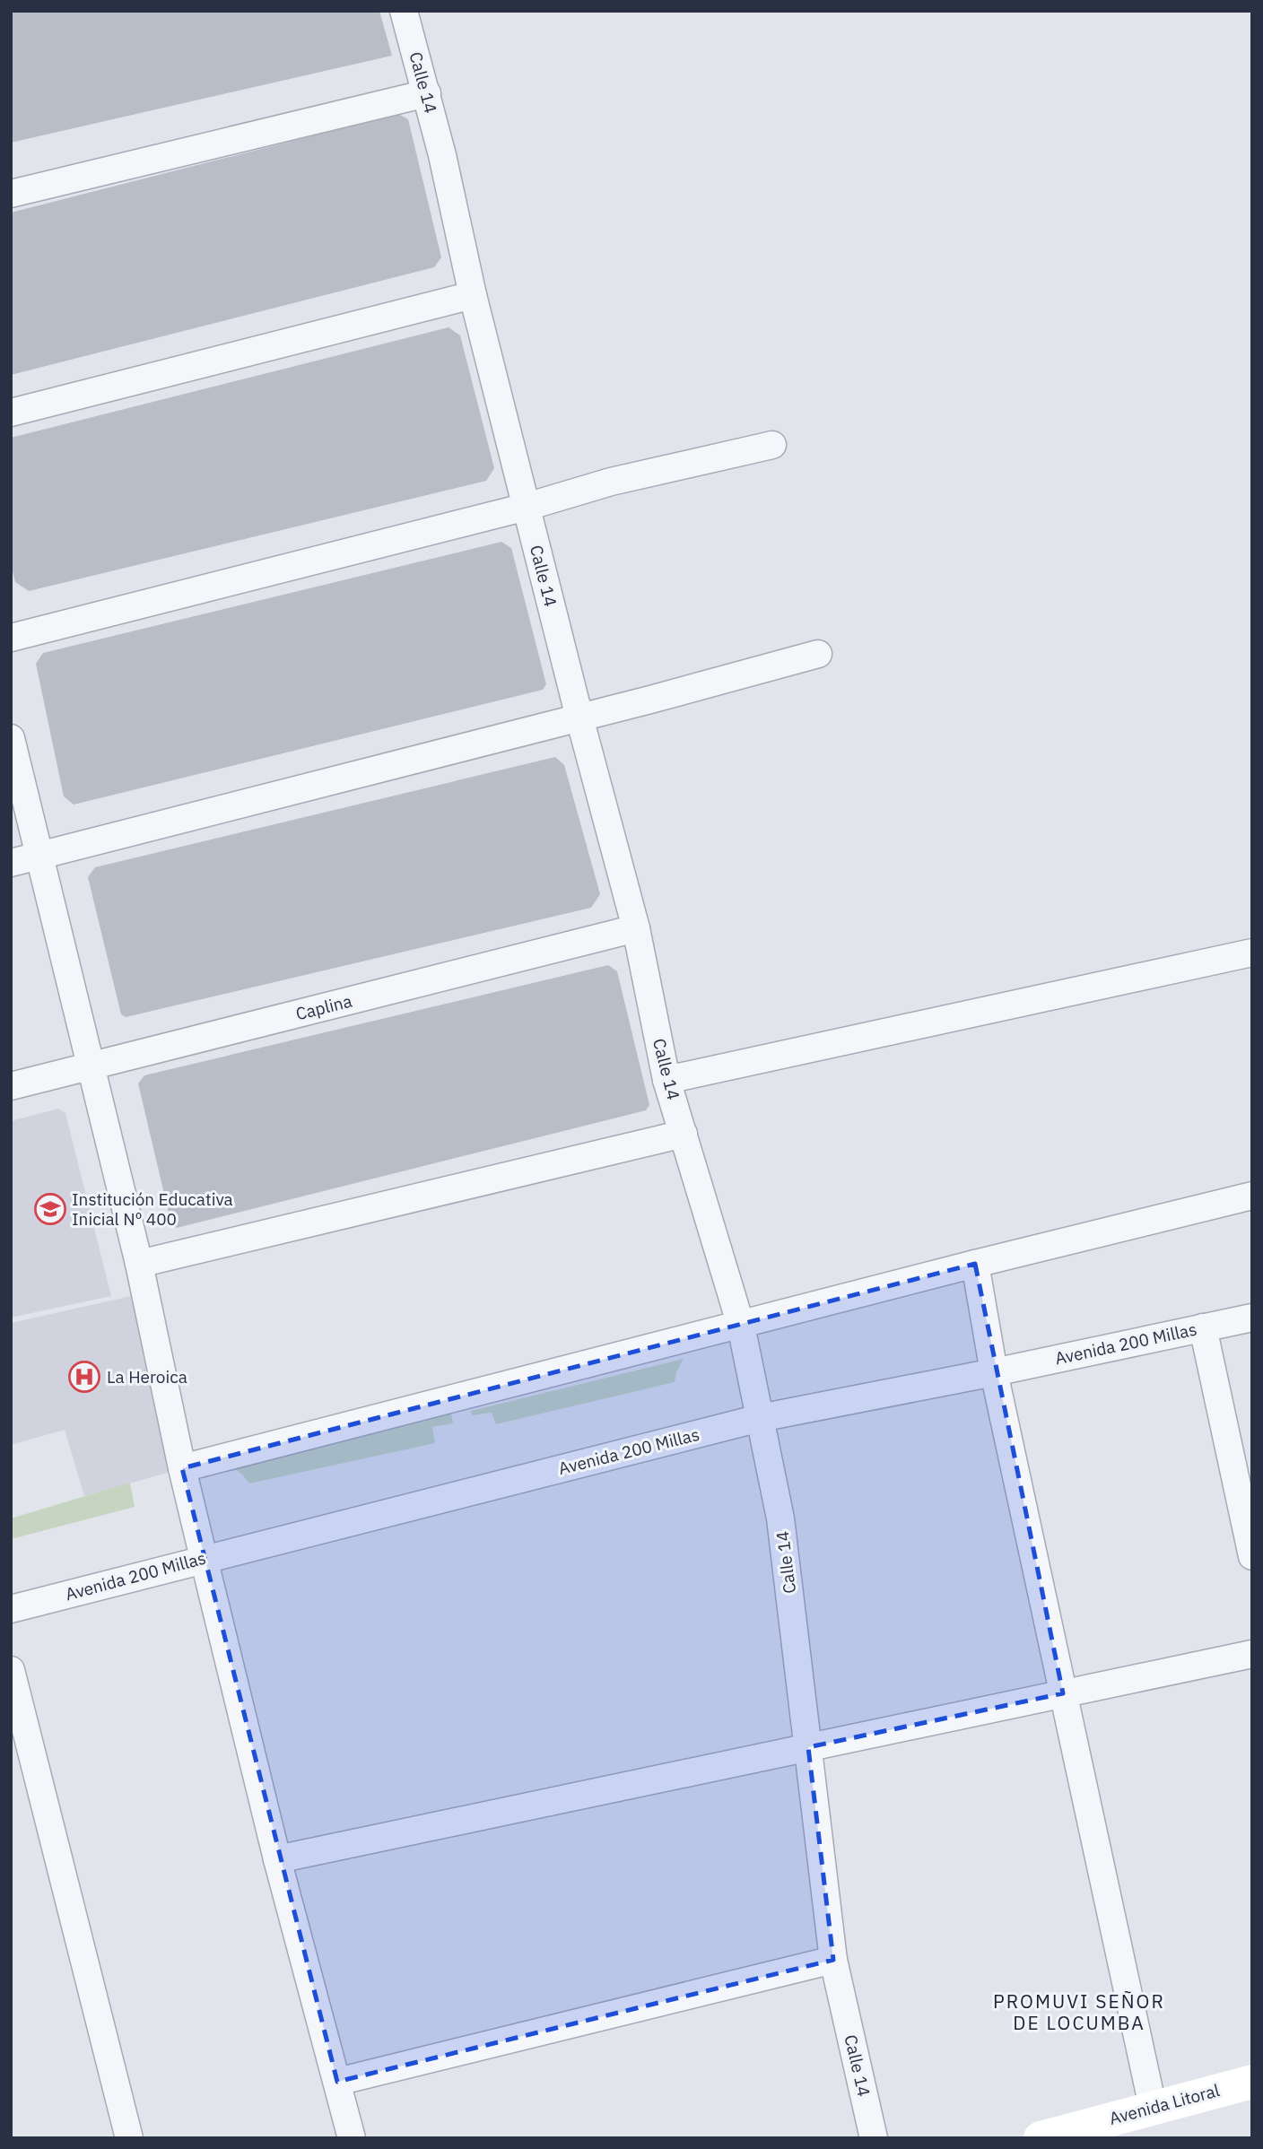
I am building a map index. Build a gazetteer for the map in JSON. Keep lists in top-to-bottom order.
{
  "streets": {
    "main road": ["Avenida Litoral"],
    "street": ["Calle 14", "Caplina", "Avenida 200 Millas"]
  },
  "crossings": [
    ["Calle 14", "Caplina"],
    ["Calle 14", "Avenida 200 Millas"]
  ],
  "districts": ["PROMUVI SEÑOR DE LOCUMBA"],
  "places": {
    "school or university": ["Institución Educativa Inicial Nº 400"],
    "hospital": ["La Heroica"]
  }
}
